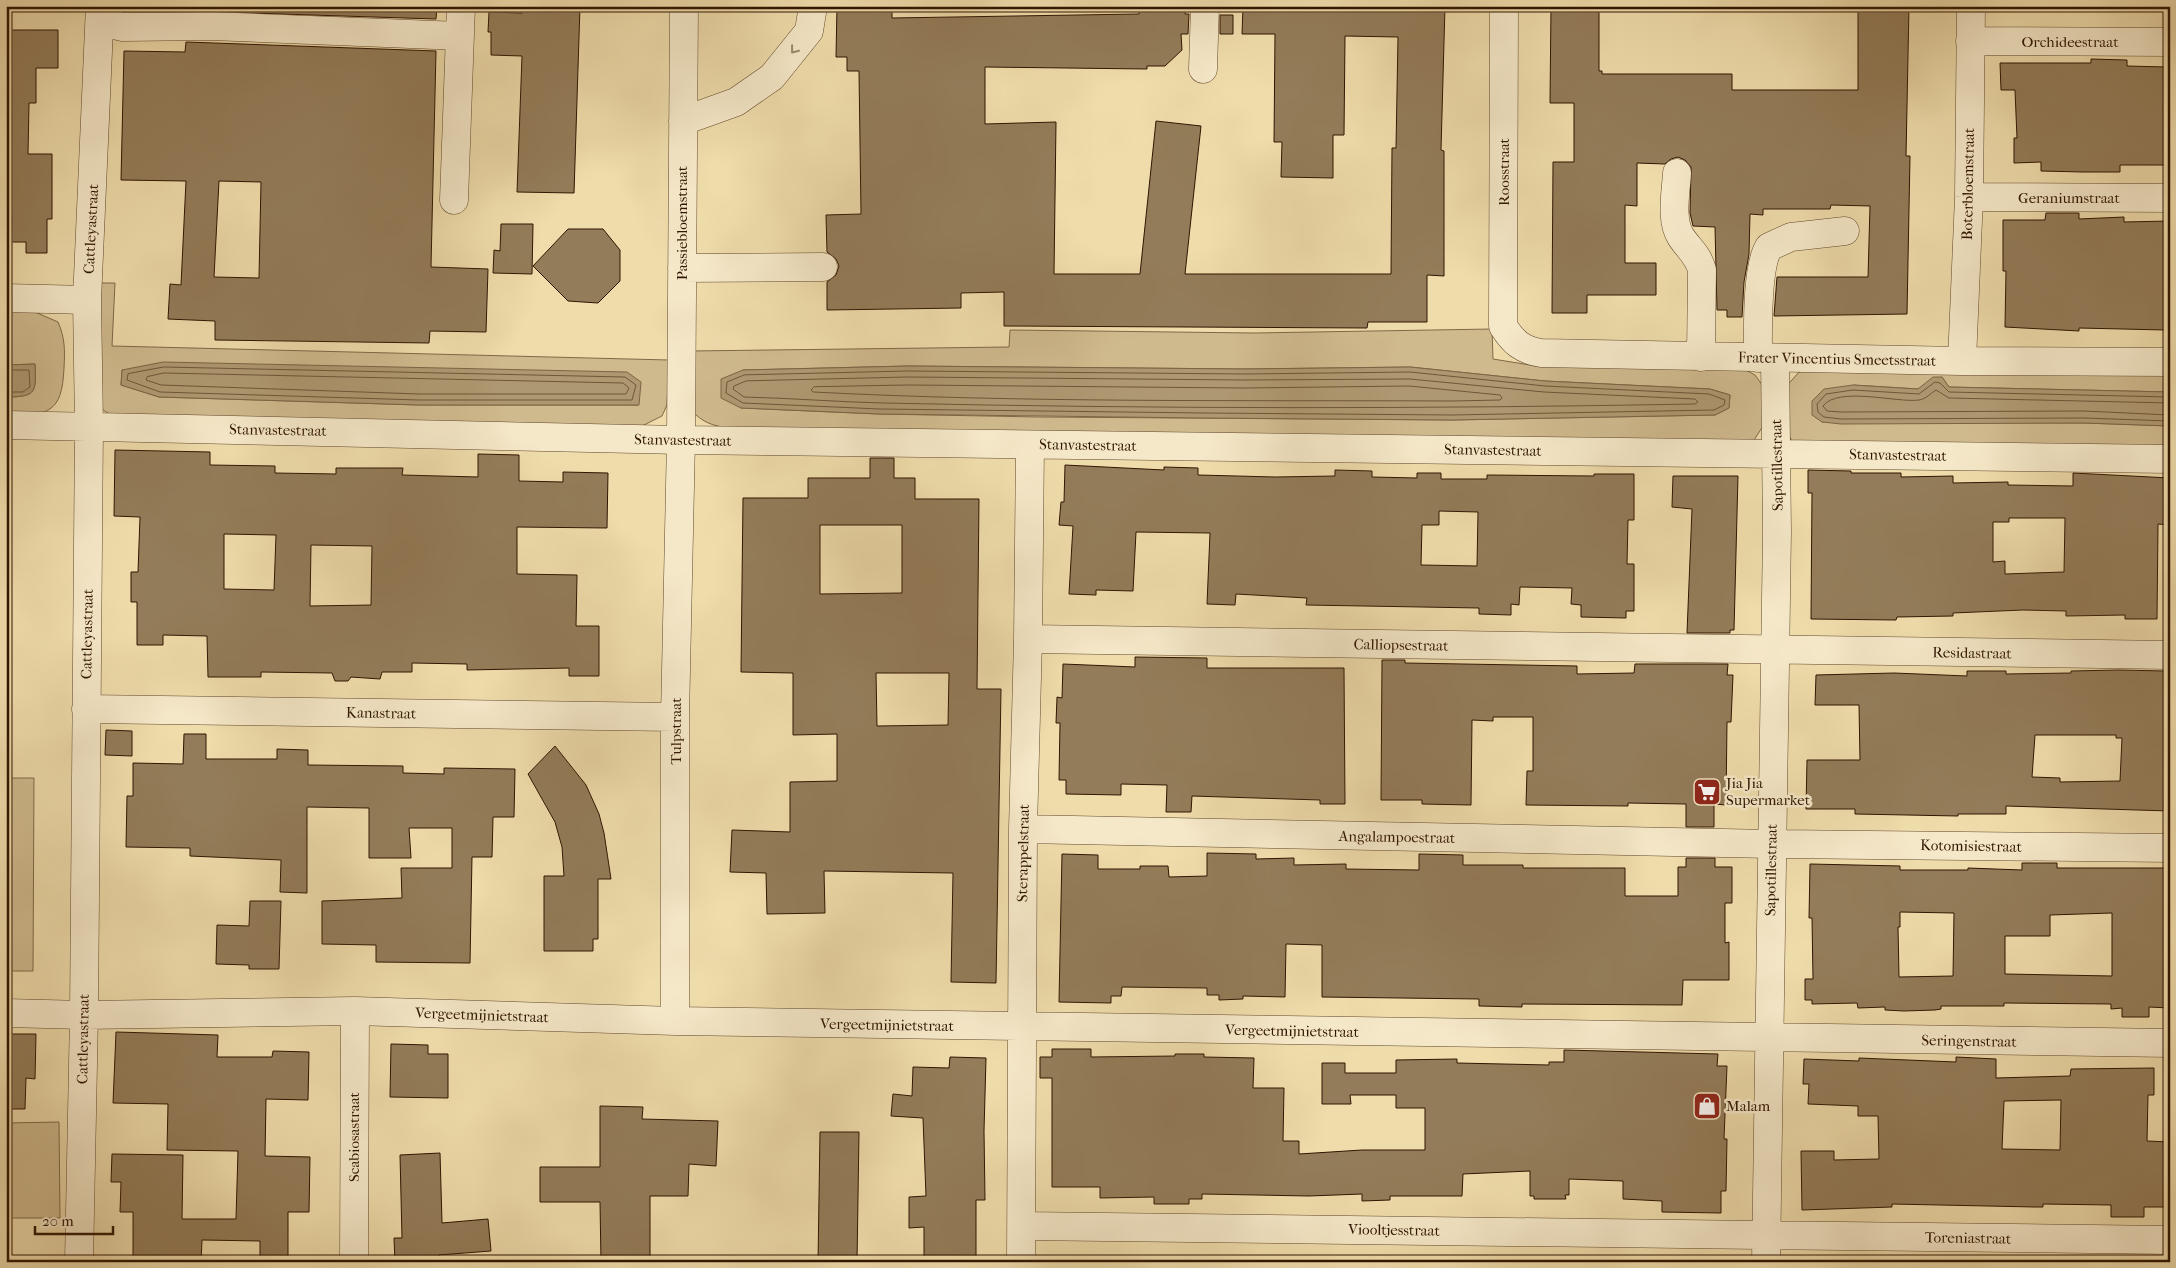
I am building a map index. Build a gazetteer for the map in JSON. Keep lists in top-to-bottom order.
{
  "streets": {
    "street": [
      "Orchideestraat",
      "Roosstraat",
      "Boterbloemstraat",
      "Geraniumstraat",
      "Passiebloemstraat",
      "Cattleyastraat",
      "Frater Vincentius Smeetsstraat",
      "Stanvastestraat",
      "Sapotillestraat",
      "Calliopsestraat",
      "Residastraat",
      "Kanastraat",
      "Tulpstraat",
      "Angalampoestraat",
      "Kotomisiestraat",
      "Sterappelstraat",
      "Vergeetmijnietstraat",
      "Seringenstraat",
      "Scabiosastraat",
      "Viooltjesstraat",
      "Toreniastraat"
    ]
  },
  "crossings": [
    ["Orchideestraat", "Boterbloemstraat"],
    ["Roosstraat", "Frater Vincentius Smeetsstraat"],
    ["Boterbloemstraat", "Geraniumstraat"],
    ["Boterbloemstraat", "Frater Vincentius Smeetsstraat"],
    ["Passiebloemstraat", "Stanvastestraat"],
    ["Passiebloemstraat", "Tulpstraat"],
    ["Cattleyastraat", "Stanvastestraat"],
    ["Cattleyastraat", "Kanastraat"],
    ["Cattleyastraat", "Vergeetmijnietstraat"],
    ["Frater Vincentius Smeetsstraat", "Sapotillestraat"],
    ["Stanvastestraat", "Sapotillestraat"],
    ["Stanvastestraat", "Tulpstraat"],
    ["Stanvastestraat", "Sterappelstraat"],
    ["Sapotillestraat", "Calliopsestraat"],
    ["Sapotillestraat", "Residastraat"],
    ["Sapotillestraat", "Angalampoestraat"],
    ["Sapotillestraat", "Kotomisiestraat"],
    ["Sapotillestraat", "Vergeetmijnietstraat"],
    ["Sapotillestraat", "Seringenstraat"],
    ["Sapotillestraat", "Viooltjesstraat"],
    ["Sapotillestraat", "Toreniastraat"],
    ["Calliopsestraat", "Residastraat"],
    ["Calliopsestraat", "Sterappelstraat"],
    ["Kanastraat", "Tulpstraat"],
    ["Tulpstraat", "Vergeetmijnietstraat"],
    ["Angalampoestraat", "Kotomisiestraat"],
    ["Angalampoestraat", "Sterappelstraat"],
    ["Sterappelstraat", "Vergeetmijnietstraat"],
    ["Sterappelstraat", "Viooltjesstraat"],
    ["Vergeetmijnietstraat", "Seringenstraat"],
    ["Vergeetmijnietstraat", "Scabiosastraat"],
    ["Viooltjesstraat", "Toreniastraat"]
  ],
  "places": {
    "supermarket": ["Jia Jia Supermarket"],
    "shop": ["Malam"]
  },
  "scale_bar": "20 m"
}
